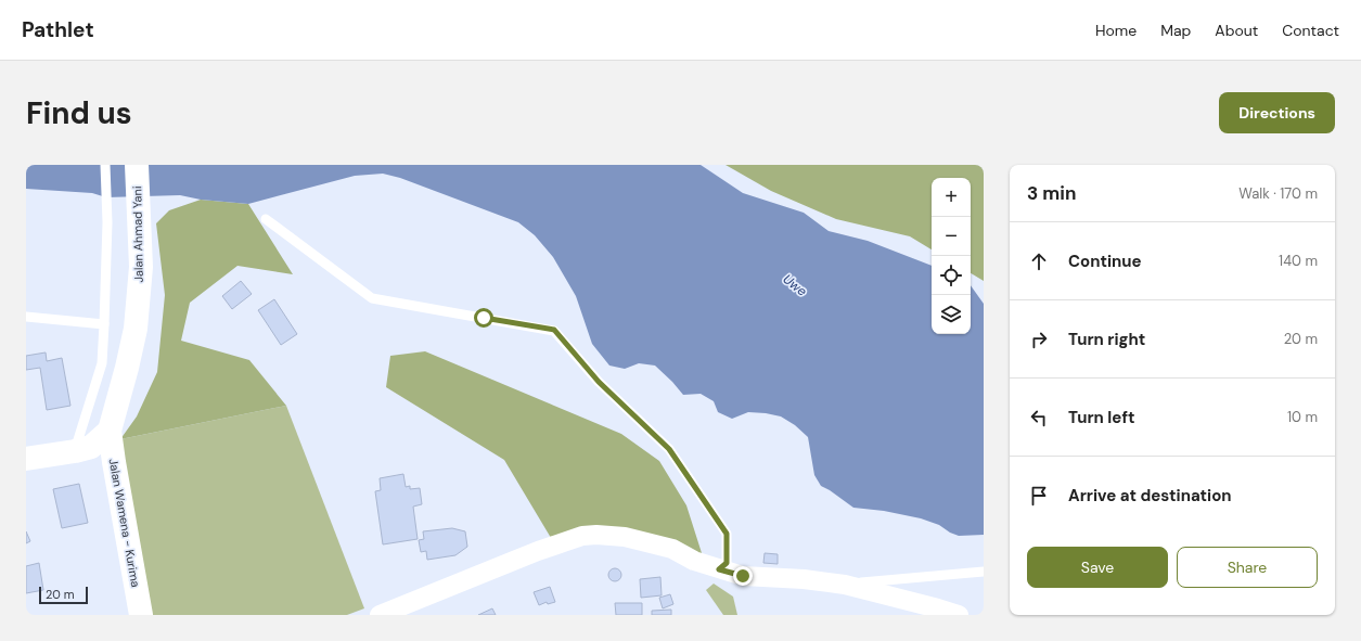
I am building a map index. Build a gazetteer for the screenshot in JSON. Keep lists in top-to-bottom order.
{
  "streets": {
    "main road": ["Jalan Ahmad Yani", "Jalan Wamena - Kurima"]
  },
  "crossings": [
    ["Jalan Ahmad Yani", "Jalan Wamena - Kurima"]
  ],
  "water": ["Uwe"],
  "scale_bar": "20 m",
  "page": {
    "header": "Pathlet",
    "nav": [
      "Home",
      "Map",
      "About",
      "Contact"
    ],
    "buttons": [
      "Directions",
      ["Save", "Share"]
    ],
    "title": "Find us",
    "heading": ["3 min", "Walk · 170 m"],
    "map_buttons": ["+", "−"],
    "list": [
      ["Continue", "140 m"],
      ["Turn right", "20 m"],
      ["Turn left", "10 m"],
      "Arrive at destination"
    ],
    "scale": "20 m"
  }
}
